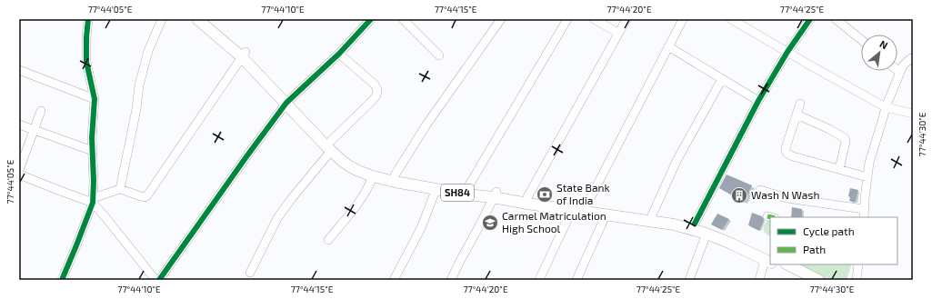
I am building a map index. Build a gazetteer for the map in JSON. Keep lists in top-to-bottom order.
{
  "streets": {
    "main road": ["SH84"]
  },
  "places": {
    "bank": ["State Bank of India"],
    "building": ["Wash N Wash"],
    "school or university": ["Carmel Matriculation High School"]
  },
  "legend": ["Cycle path", "Path"],
  "north": "top right",
  "coordinates": [
    "77°44'05\"E",
    "77°44'10\"E",
    "77°44'15\"E",
    "77°44'20\"E",
    "77°44'25\"E",
    "77°44'30\"E"
  ]
}
